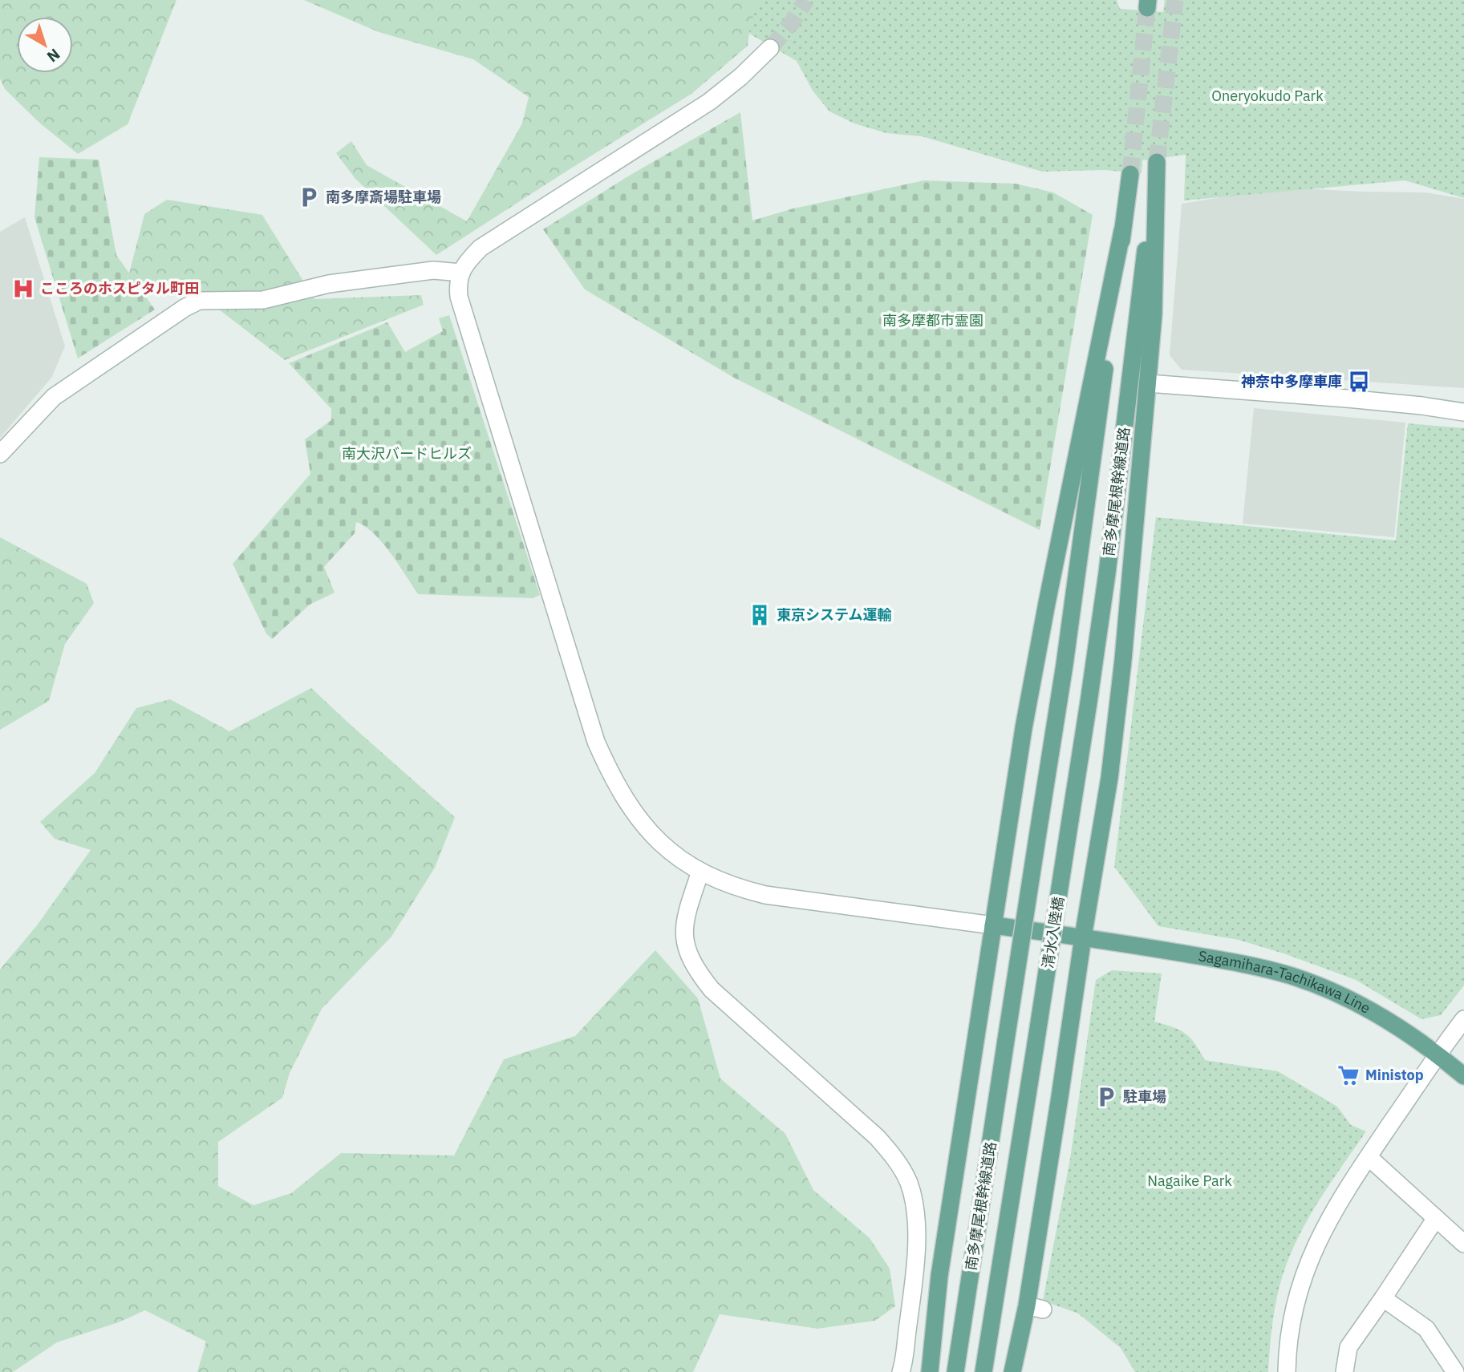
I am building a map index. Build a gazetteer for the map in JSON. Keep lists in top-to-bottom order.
{
  "streets": {
    "main road": ["南多摩尾根幹線道路", "清水入陸橋", "Sagamihara-Tachikawa Line"]
  },
  "crossings": [
    ["南多摩尾根幹線道路", "清水入陸橋"]
  ],
  "parks": [
    "Oneryokudo Park",
    "南多摩都市霊園",
    "南大沢バードヒルズ",
    "Nagaike Park"
  ],
  "places": {
    "parking": ["南多摩斎場駐車場", "駐車場"],
    "hospital": ["こころのホスピタル町田"],
    "bus stop": ["神奈中多摩車庫"],
    "building": ["東京システム運輸"],
    "supermarket": ["Ministop"]
  },
  "north": "bottom right"
}
